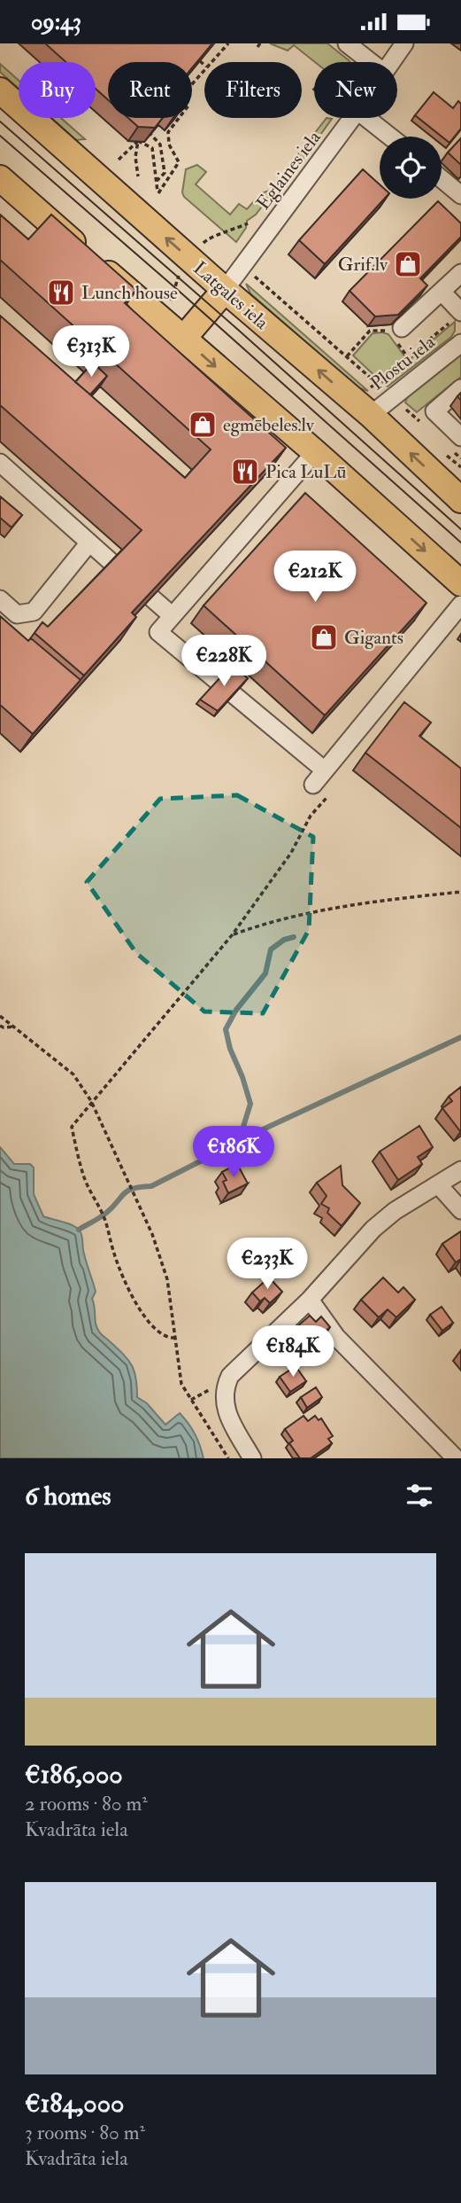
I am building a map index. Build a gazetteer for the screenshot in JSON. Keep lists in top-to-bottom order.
{
  "streets": {
    "highway": ["Latgales iela"],
    "street": ["Eglaines iela", "Plostu iela"]
  },
  "crossings": [
    ["Eglaines iela", "Latgales iela"],
    ["Latgales iela", "Plostu iela"]
  ],
  "places": {
    "shop": ["Grif.lv", "egmēbeles.lv", "Gigants"],
    "restaurant": ["Lunch house", "Pica LuLū"]
  },
  "page": {
    "status": "09:43",
    "chip": [
      "Buy",
      "Rent",
      "Filters",
      "New"
    ],
    "price": [
      "€313K",
      "€212K",
      "€228K",
      "€186K",
      "€233K",
      "€184K"
    ],
    "heading": "6 homes",
    "list": [
      {
        "name": "€186,000",
        "note": "2 rooms · 80 m² · Kvadrāta iela"
      },
      {
        "name": "€184,000",
        "note": "3 rooms · 80 m² · Kvadrāta iela"
      }
    ]
  }
}
